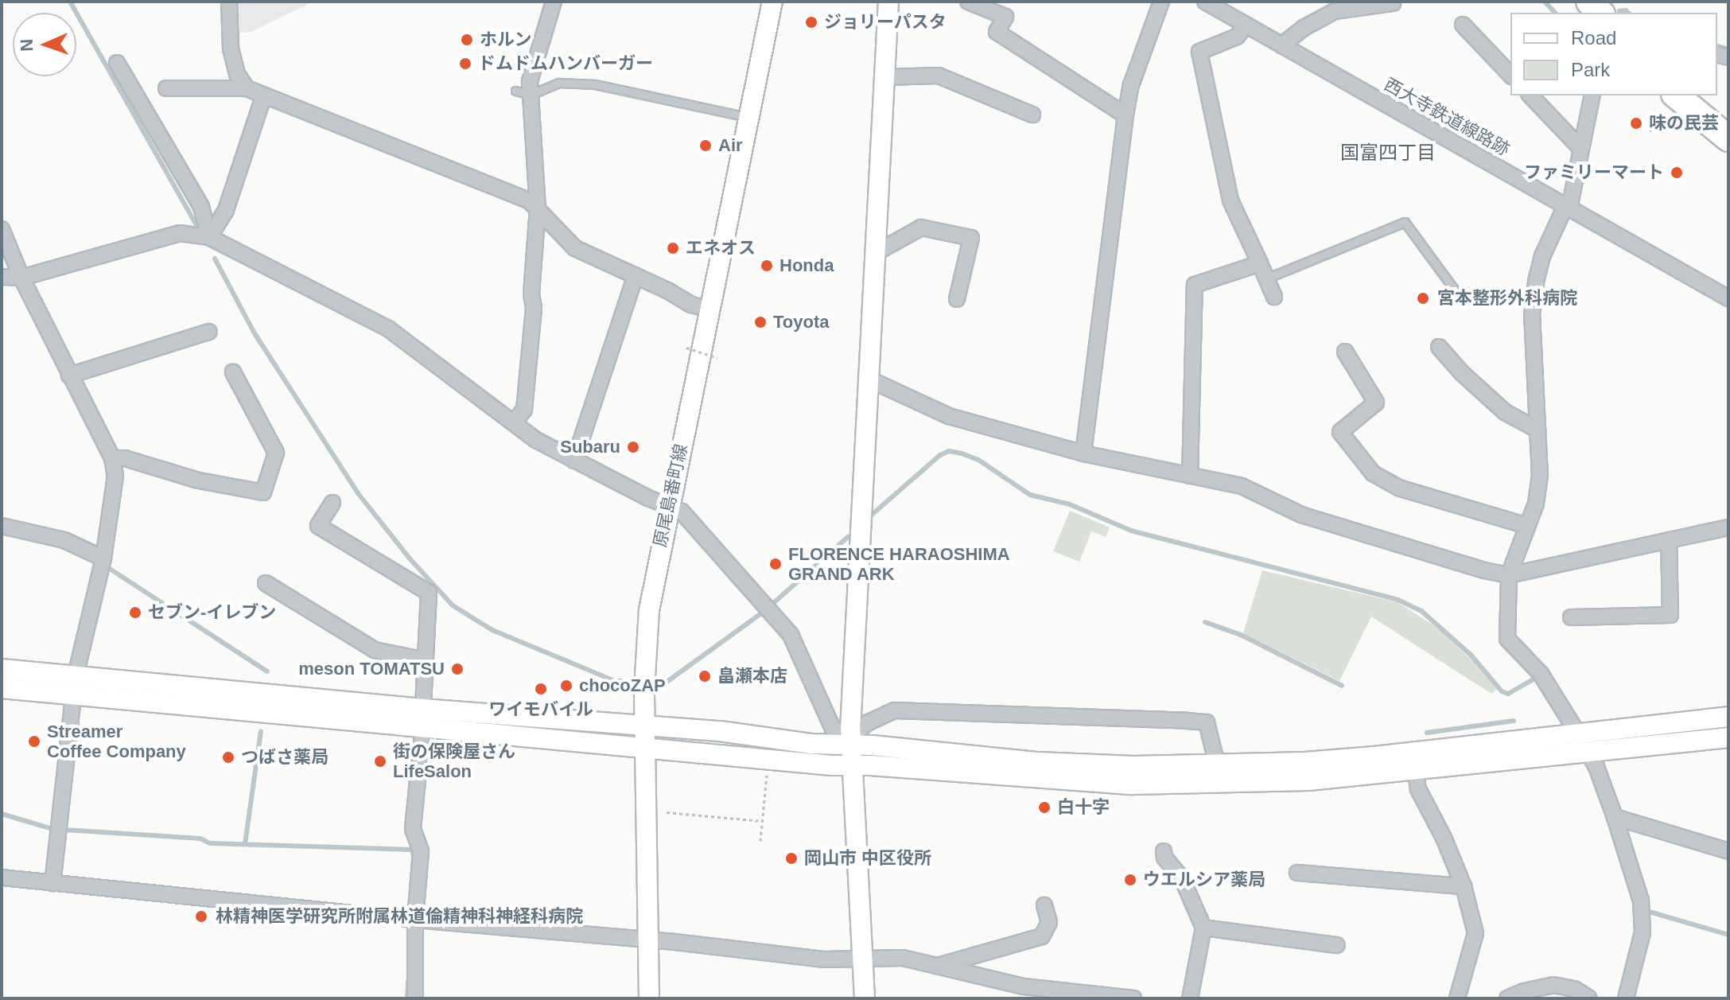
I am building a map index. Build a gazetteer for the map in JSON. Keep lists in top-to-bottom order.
{
  "streets": {
    "street": ["西大寺鉄道線路跡", "原尾島番町線"]
  },
  "districts": ["国富四丁目"],
  "places": [
    "ジョリーパスタ",
    "ホルン",
    "ドムドムハンバーガー",
    "味の民芸",
    "Air",
    "ファミリーマート",
    "エネオス",
    "Honda",
    "宮本整形外科病院",
    "Toyota",
    "Subaru",
    "FLORENCE HARAOSHIMA GRAND ARK",
    "セブン-イレブン",
    "meson TOMATSU",
    "畠瀬本店",
    "chocoZAP",
    "ワイモバイル",
    "Streamer Coffee Company",
    "つばさ薬局",
    "街の保険屋さん LifeSalon",
    "白十字",
    "岡山市 中区役所",
    "ウエルシア薬局",
    "林精神医学研究所附属林道倫精神科神経科病院"
  ],
  "legend": ["Road", "Park"],
  "north": "left"
}
